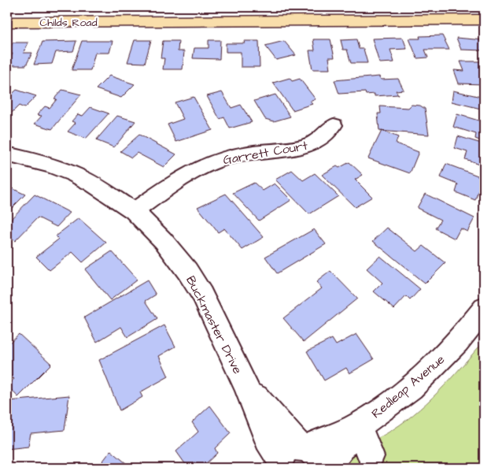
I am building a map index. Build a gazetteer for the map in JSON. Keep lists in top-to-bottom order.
{
  "streets": {
    "main road": ["Childs Road"],
    "street": ["Garrett Court", "Buckmaster Drive", "Redleap Avenue"]
  },
  "crossings": [
    ["Garrett Court", "Buckmaster Drive"],
    ["Buckmaster Drive", "Redleap Avenue"]
  ]
}
